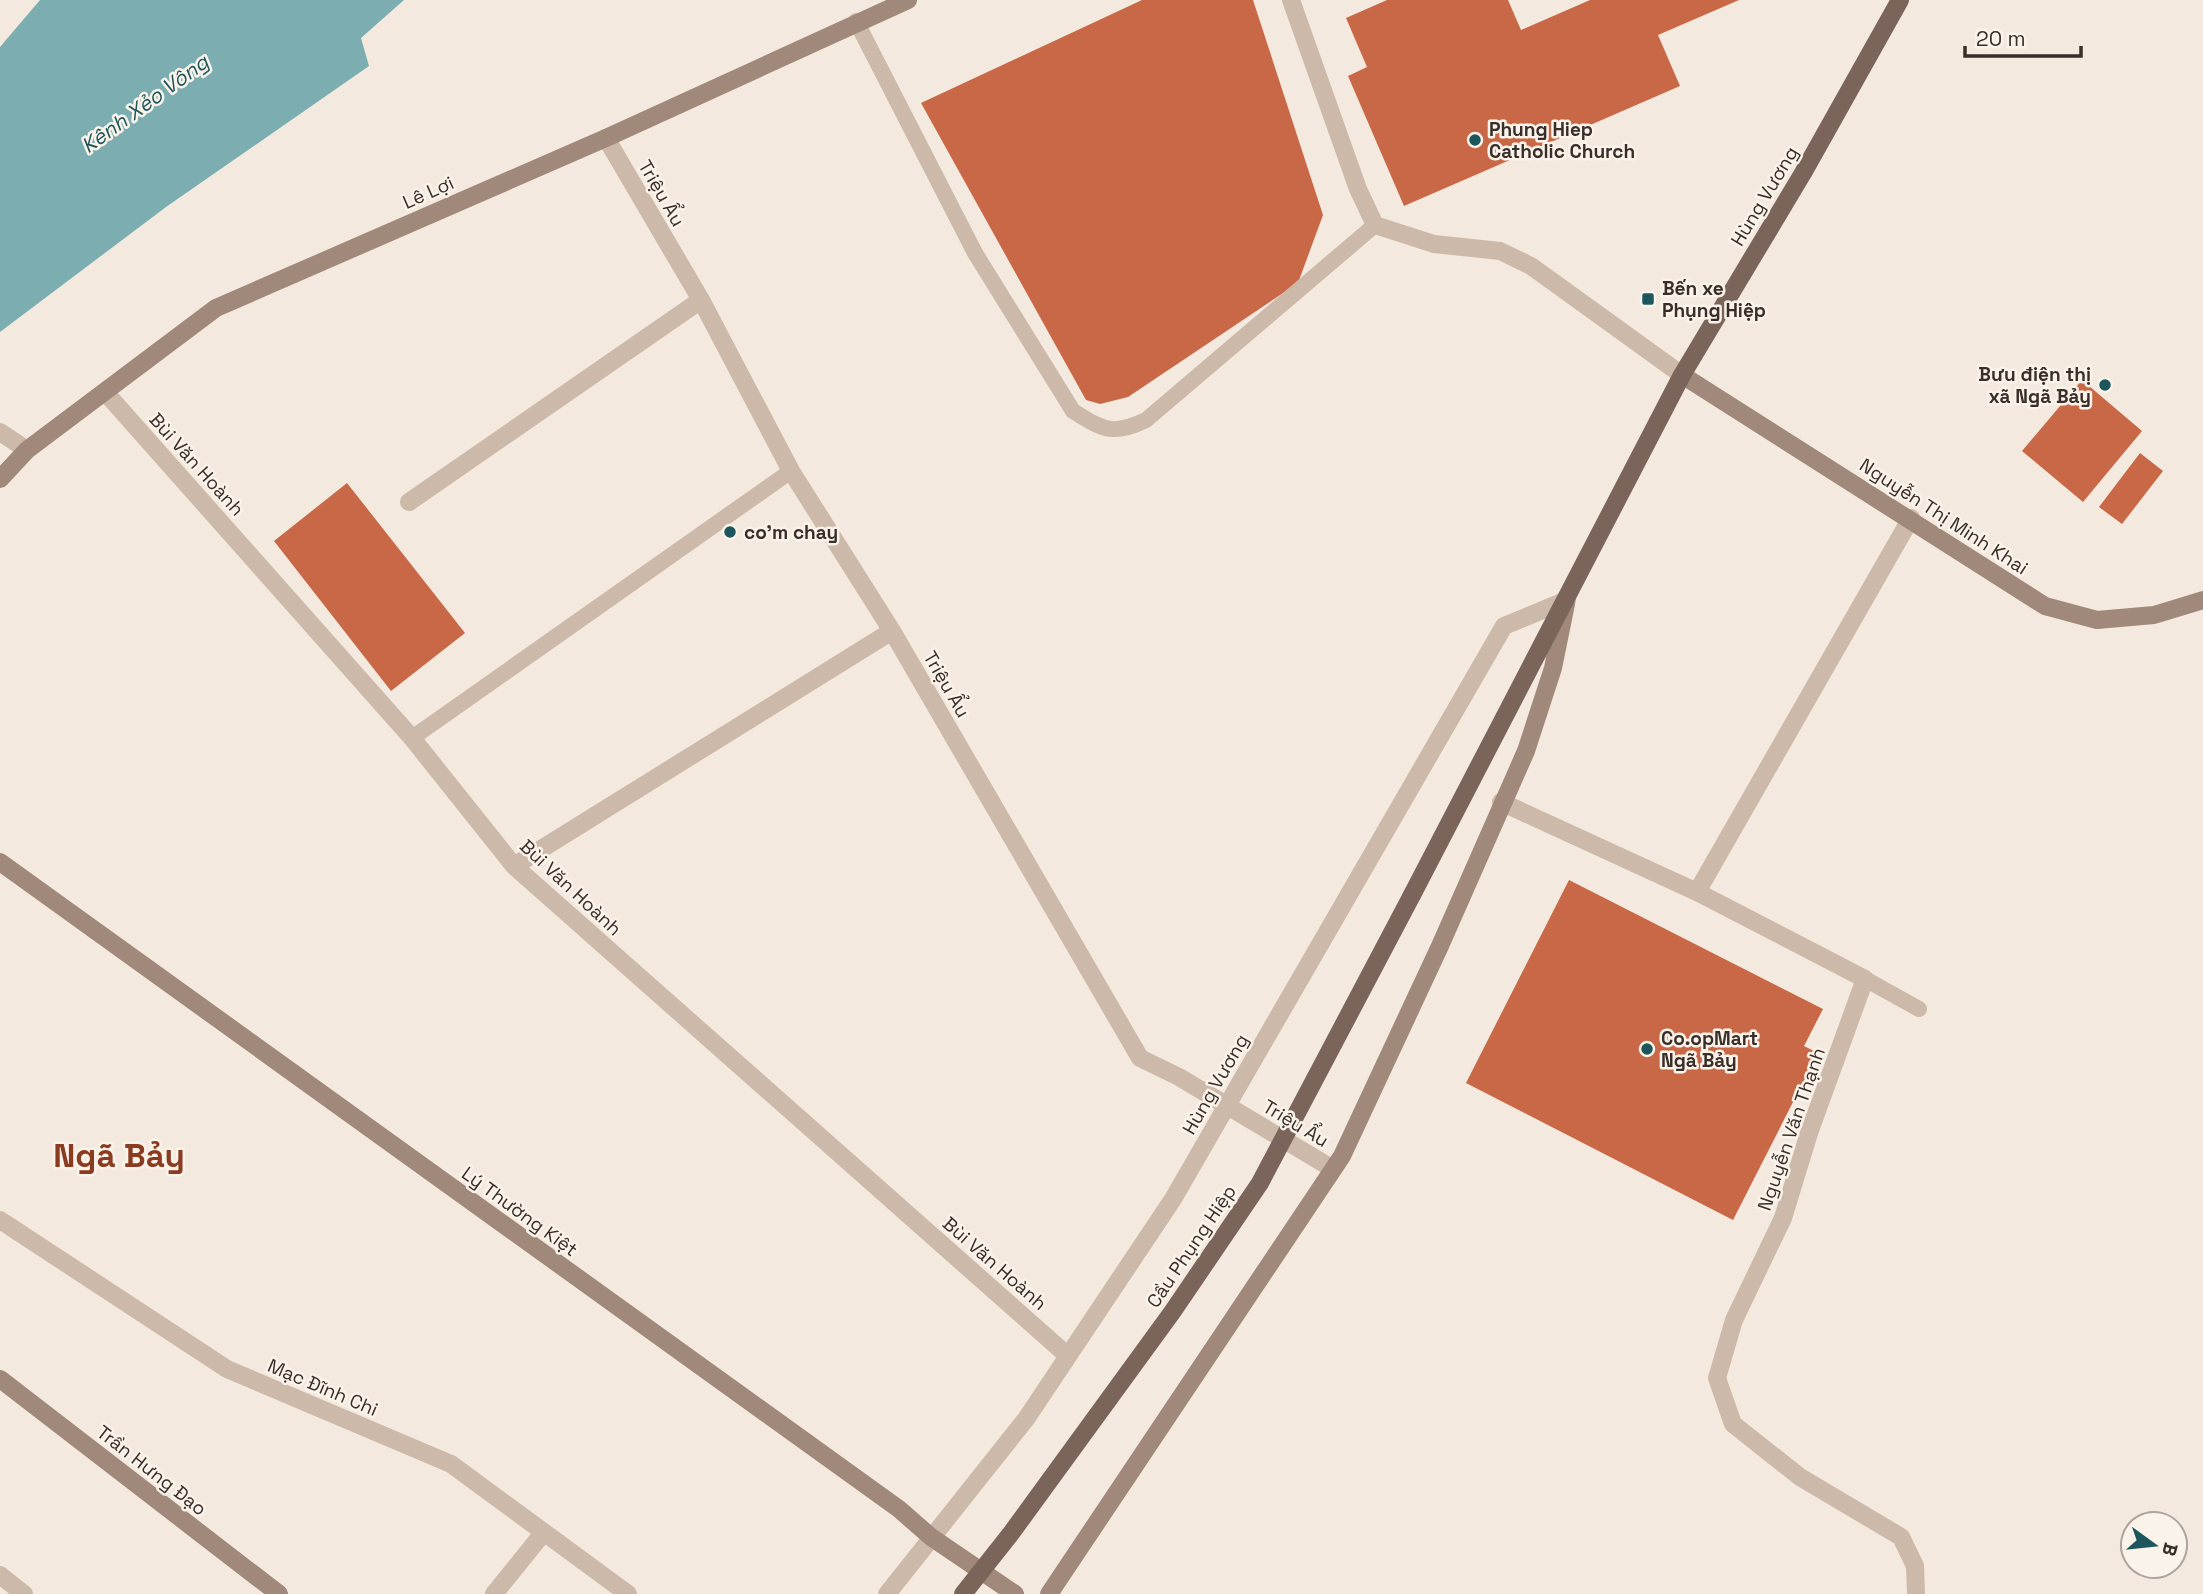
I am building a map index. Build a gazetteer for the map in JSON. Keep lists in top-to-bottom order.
{
  "streets": {
    "main road": ["Hùng Vương", "Cầu Phụng Hiệp"],
    "street": [
      "Lê Lợi",
      "Triệu Ẩu",
      "Bùi Văn Hoành",
      "Nguyễn Thị Minh Khai",
      "Nguyễn Văn Thạnh",
      "Lý Thường Kiệt",
      "Mạc Đĩnh Chi",
      "Trần Hưng Đạo"
    ]
  },
  "crossings": [
    ["Lê Lợi", "Triệu Ẩu"],
    ["Lê Lợi", "Bùi Văn Hoành"],
    ["Triệu Ẩu", "Hùng Vương"],
    ["Hùng Vương", "Bùi Văn Hoành"],
    ["Hùng Vương", "Nguyễn Thị Minh Khai"],
    ["Hùng Vương", "Lý Thường Kiệt"],
    ["Hùng Vương", "Cầu Phụng Hiệp"]
  ],
  "districts": ["Ngã Bảy"],
  "water": ["Kênh Xẻo Vông"],
  "places": {
    "other": [
      "Phung Hiep Catholic Church",
      "Bưu điện thị xã Ngã Bảy",
      "co'm chay",
      "Co.opMart Ngã Bảy"
    ],
    "transit": ["Bến xe Phụng Hiệp"]
  },
  "scale_bar": "20 m",
  "north": "right"
}
